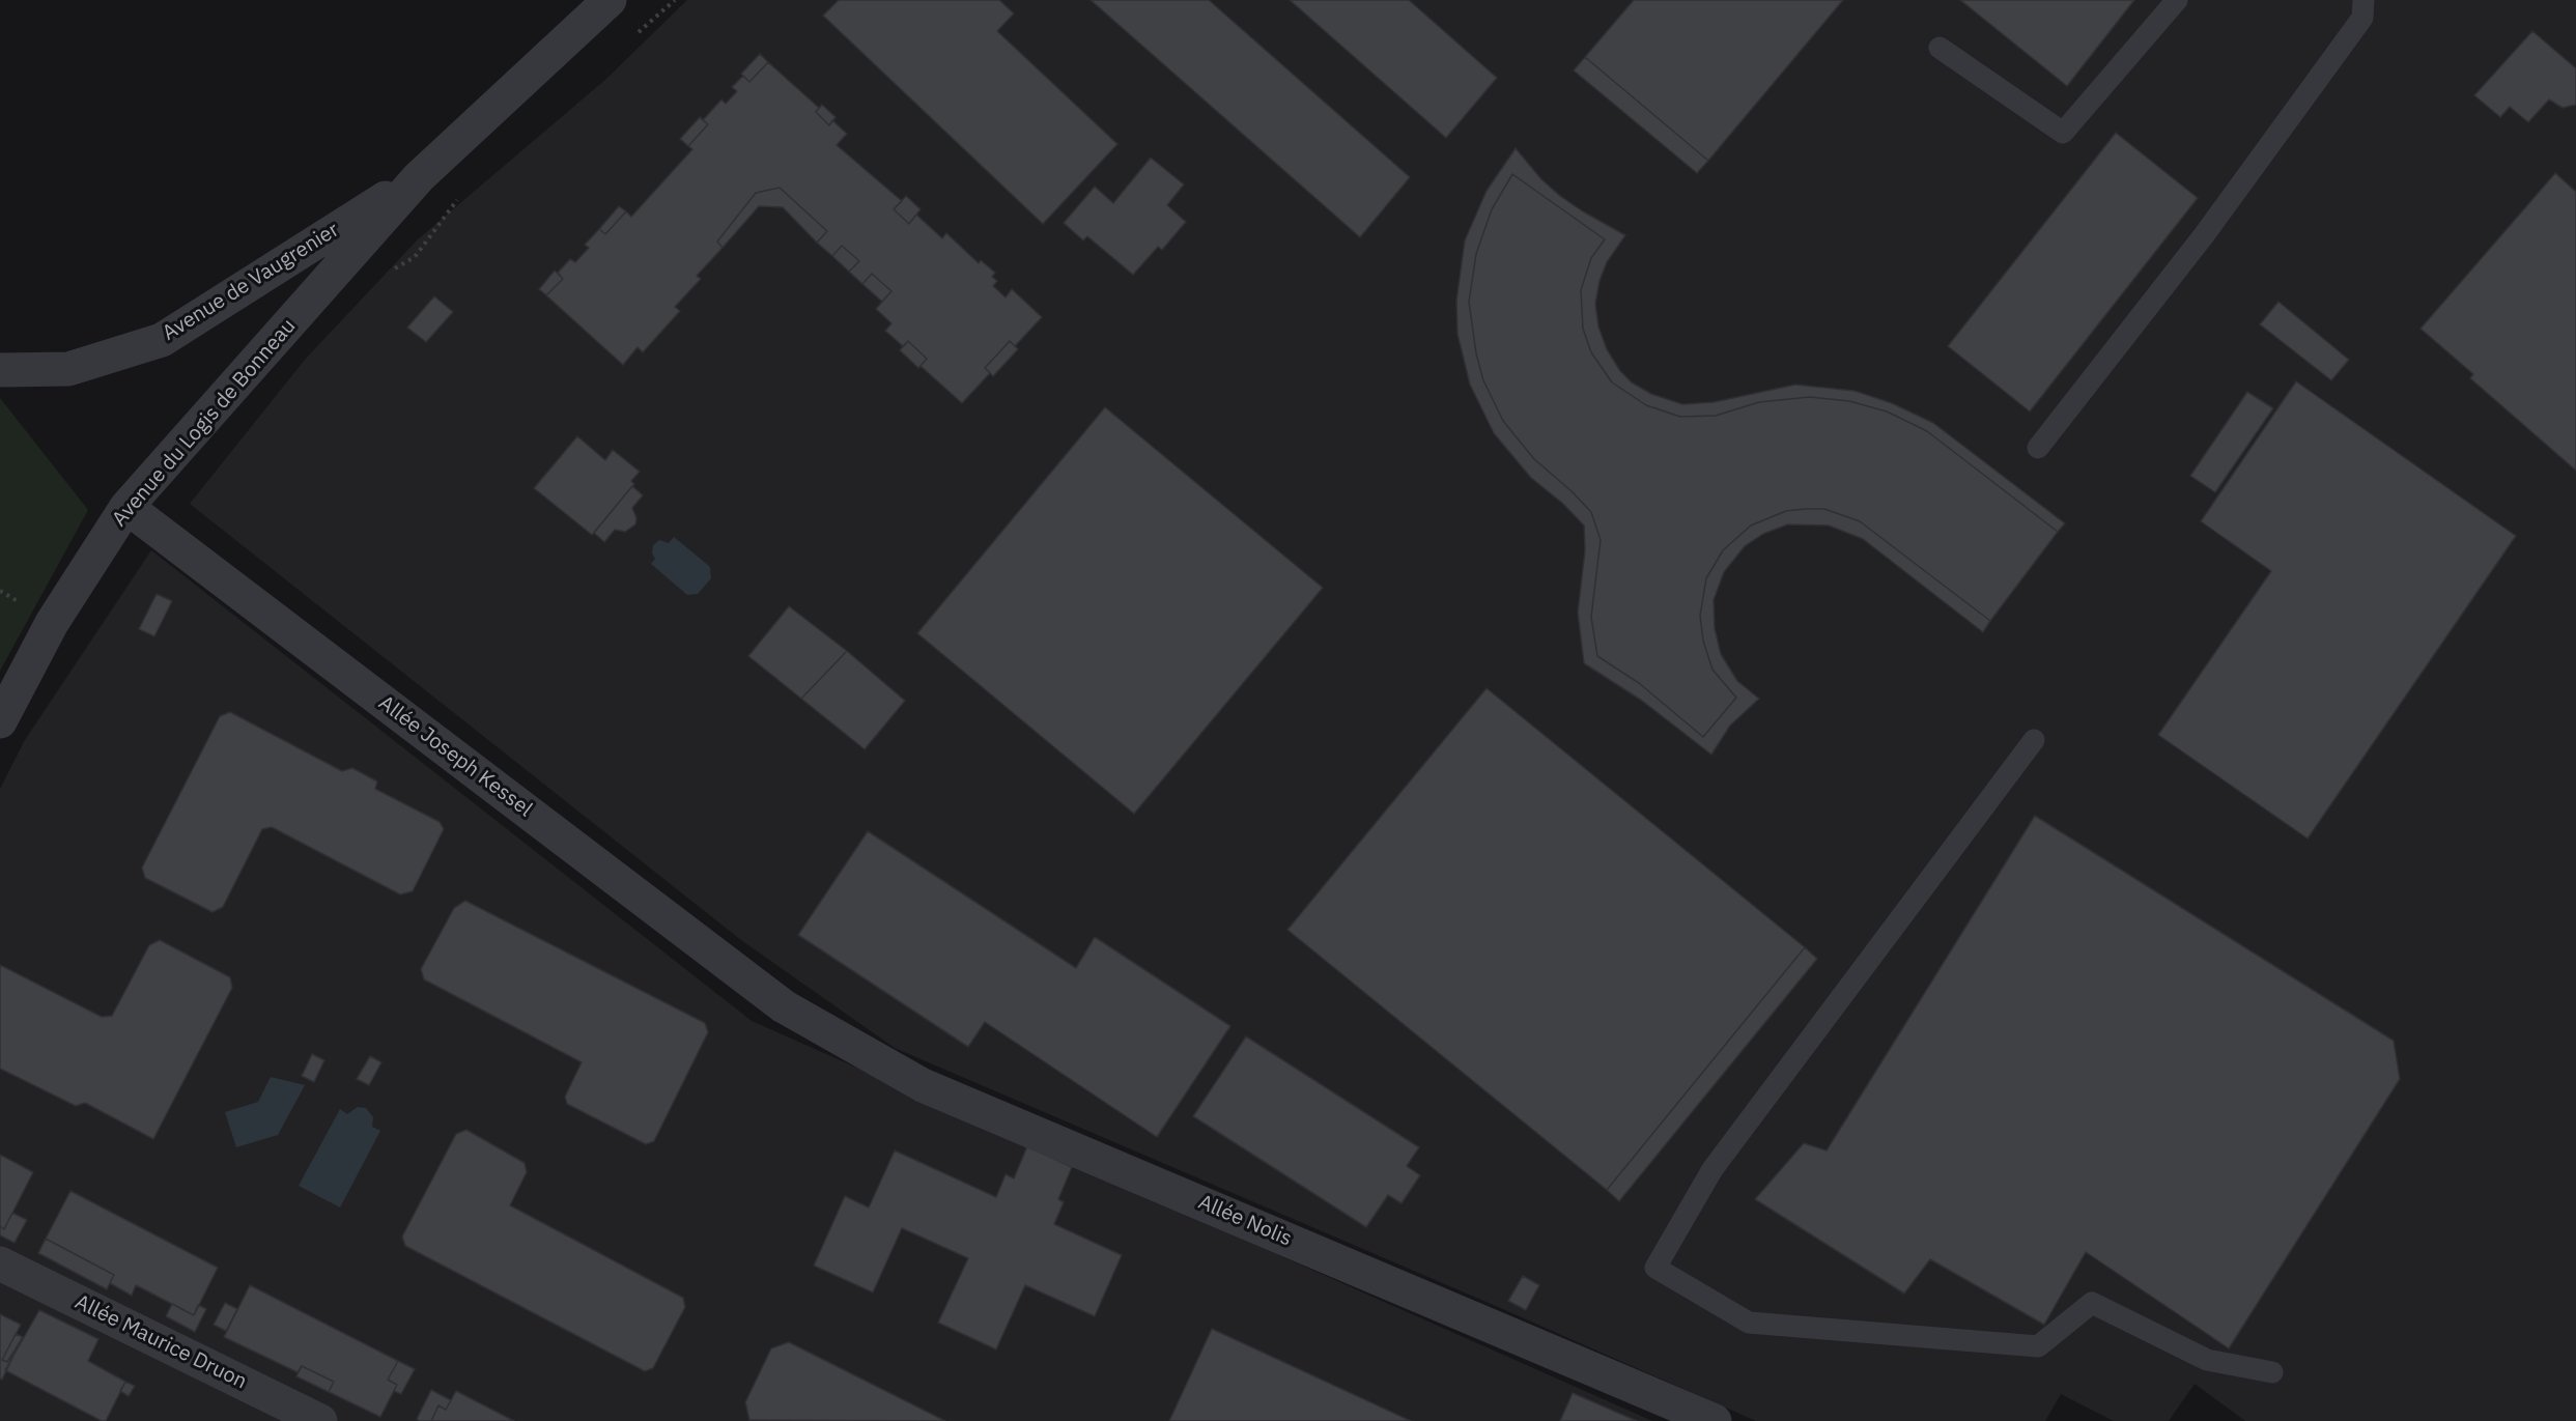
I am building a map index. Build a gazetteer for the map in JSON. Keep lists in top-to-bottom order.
{
  "streets": {
    "street": [
      "Avenue de Vaugrenier",
      "Avenue du Logis de Bonneau",
      "Allée Joseph Kessel",
      "Allée Nolis",
      "Allée Maurice Druon"
    ]
  },
  "crossings": [
    ["Avenue de Vaugrenier", "Avenue du Logis de Bonneau"],
    ["Avenue du Logis de Bonneau", "Allée Joseph Kessel"],
    ["Allée Joseph Kessel", "Allée Nolis"]
  ]
}
